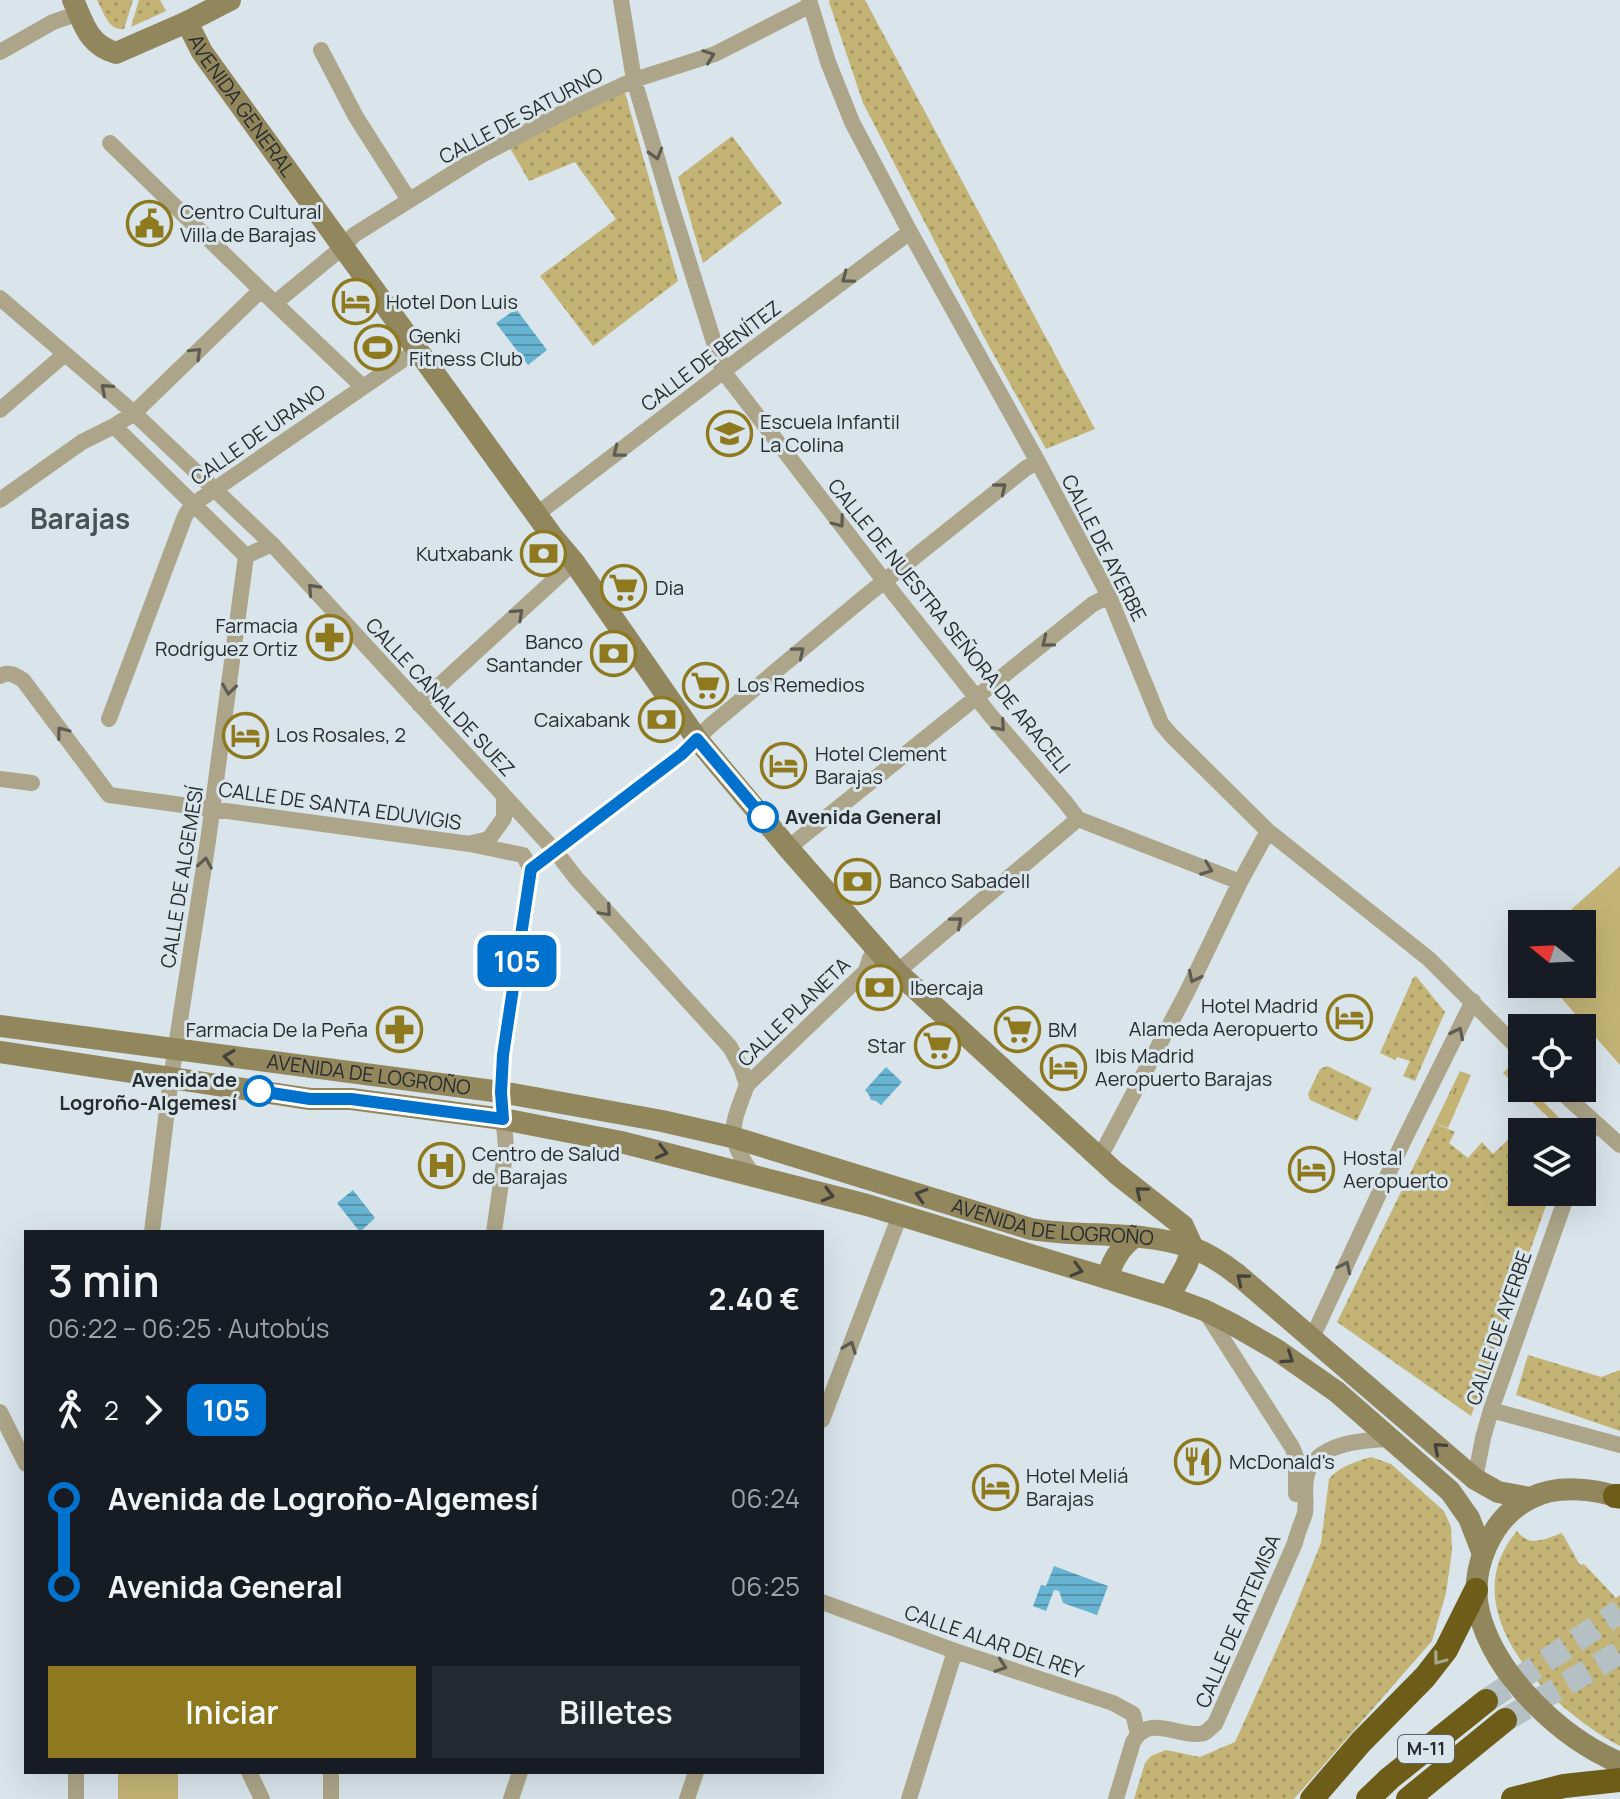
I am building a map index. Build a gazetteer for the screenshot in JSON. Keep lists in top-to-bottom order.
{
  "streets": {
    "highway": ["M-11"],
    "main road": ["AVENIDA GENERAL", "AVENIDA DE LOGROÑO"],
    "street": [
      "CALLE DE SATURNO",
      "CALLE DE BENÍTEZ",
      "CALLE DE URANO",
      "CALLE DE AYERBE",
      "CALLE DE NUESTRA SEÑORA DE ARACELI",
      "CALLE CANAL DE SUEZ",
      "CALLE DE SANTA EDUVIGIS",
      "CALLE DE ALGEMESÍ",
      "CALLE PLANETA",
      "CALLE DE ARTEMISA",
      "CALLE ALAR DEL REY"
    ]
  },
  "crossings": [
    ["AVENIDA GENERAL", "CALLE DE SATURNO"],
    ["AVENIDA GENERAL", "CALLE DE BENÍTEZ"],
    ["AVENIDA GENERAL", "CALLE DE URANO"],
    ["AVENIDA GENERAL", "CALLE PLANETA"],
    ["AVENIDA GENERAL", "AVENIDA DE LOGROÑO"],
    ["CALLE DE SATURNO", "CALLE DE AYERBE"],
    ["CALLE DE SATURNO", "CALLE DE NUESTRA SEÑORA DE ARACELI"],
    ["CALLE DE BENÍTEZ", "CALLE DE AYERBE"],
    ["CALLE DE BENÍTEZ", "CALLE DE NUESTRA SEÑORA DE ARACELI"],
    ["CALLE DE URANO", "CALLE CANAL DE SUEZ"],
    ["CALLE DE AYERBE", "AVENIDA DE LOGROÑO"],
    ["CALLE CANAL DE SUEZ", "CALLE DE SANTA EDUVIGIS"],
    ["CALLE CANAL DE SUEZ", "CALLE PLANETA"],
    ["CALLE DE SANTA EDUVIGIS", "CALLE DE ALGEMESÍ"],
    ["CALLE DE ALGEMESÍ", "AVENIDA DE LOGROÑO"],
    ["AVENIDA DE LOGROÑO", "CALLE DE ARTEMISA"],
    ["CALLE DE ARTEMISA", "CALLE ALAR DEL REY"]
  ],
  "one_way": [
    "CALLE DE BENÍTEZ",
    "CALLE DE NUESTRA SEÑORA DE ARACELI",
    "CALLE DE SANTA EDUVIGIS",
    "CALLE ALAR DEL REY"
  ],
  "districts": ["Barajas"],
  "places": {
    "public building": ["Centro Cultural Villa de Barajas"],
    "hotel": [
      "Hotel Don Luis",
      "Los Rosales, 2",
      "Hotel Clement Barajas",
      "Hotel Madrid Alameda Aeropuerto",
      "Ibis Madrid Aeropuerto Barajas",
      "Hostal Aeropuerto",
      "Hotel Meliá Barajas"
    ],
    "sports": ["Genki Fitness Club"],
    "school or university": ["Escuela Infantil La Colina"],
    "bank": [
      "Kutxabank",
      "Banco Santander",
      "Caixabank",
      "Banco Sabadell",
      "Ibercaja"
    ],
    "supermarket": [
      "Dia",
      "Los Remedios",
      "BM",
      "Star"
    ],
    "pharmacy": ["Farmacia Rodríguez Ortiz", "Farmacia De la Peña"],
    "other": ["Avenida General", "Avenida de Logroño-Algemesí"],
    "hospital": ["Centro de Salud de Barajas"],
    "restaurant": ["McDonald's"]
  },
  "lines": ["bus line 105"],
  "north": "left",
  "page": {
    "on_map": "105",
    "heading": ["3 min", "06:22 – 06:25 · Autobús", "2.40 €"],
    "legs": ["2", "105"],
    "list": [
      {
        "name": "Avenida de Logroño-Algemesí",
        "value": "06:24"
      },
      {
        "name": "Avenida General",
        "value": "06:25"
      }
    ],
    "buttons": ["Iniciar", "Billetes"]
  }
}
